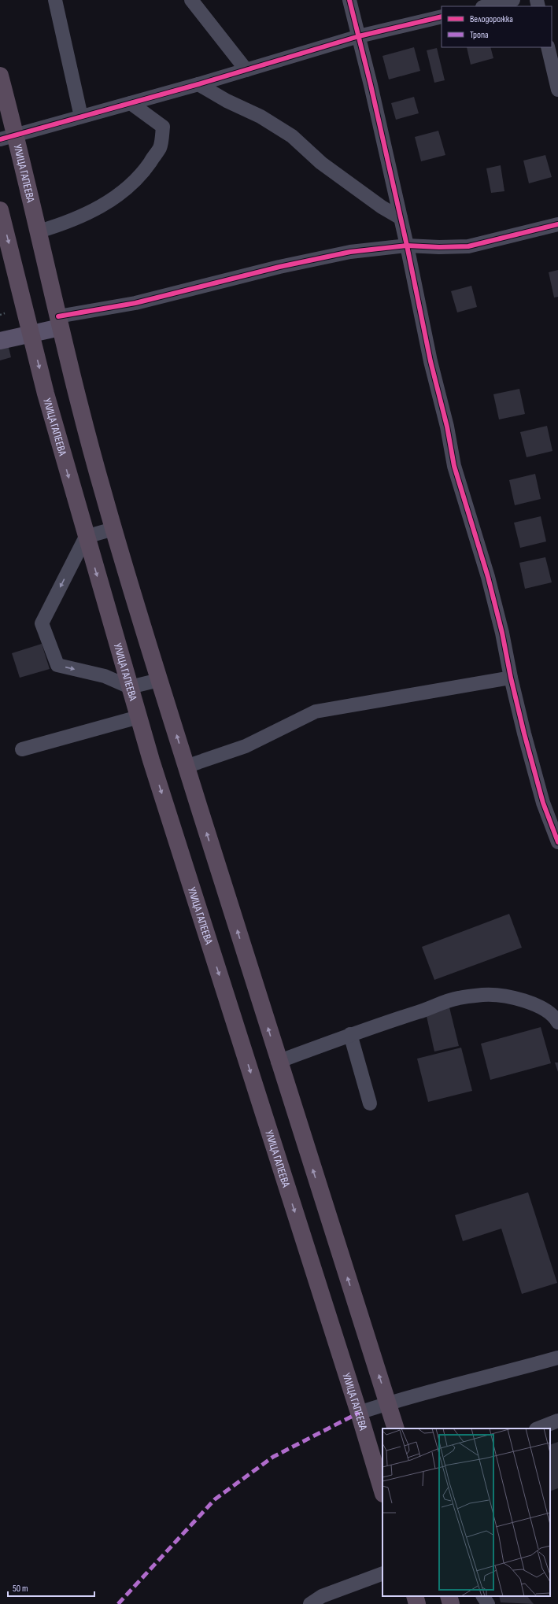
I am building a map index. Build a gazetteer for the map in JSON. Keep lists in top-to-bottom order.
{
  "streets": {
    "highway": ["УЛИЦА ГАПЕЕВА"]
  },
  "legend": ["Велодорожка", "Тропа"],
  "scale_bar": "50 m"
}
